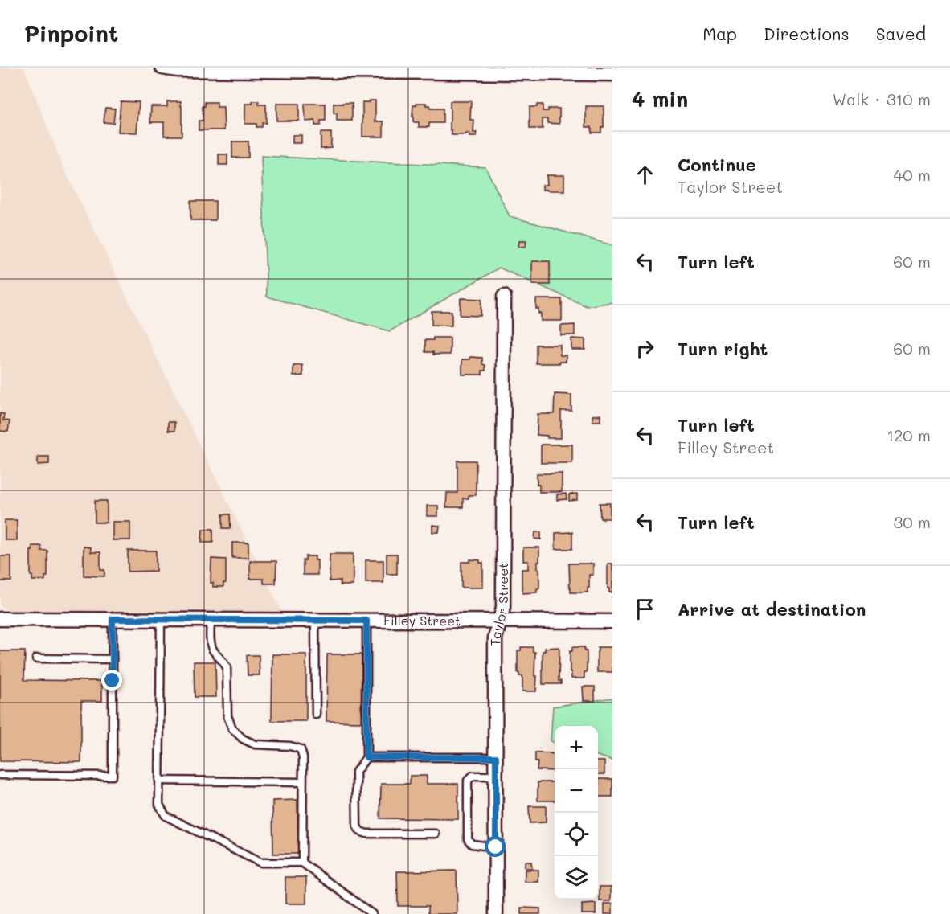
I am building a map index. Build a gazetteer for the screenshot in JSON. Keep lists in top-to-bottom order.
{
  "streets": {
    "street": ["Taylor Street", "Filley Street"]
  },
  "crossings": [
    ["Taylor Street", "Filley Street"]
  ],
  "page": {
    "header": "Pinpoint",
    "nav": ["Map", "Directions", "Saved"],
    "heading": ["4 min", "Walk · 310 m"],
    "list": [
      ["Continue", "Taylor Street", "40 m"],
      ["Turn left", "60 m"],
      ["Turn right", "60 m"],
      ["Turn left", "Filley Street", "120 m"],
      ["Turn left", "30 m"],
      "Arrive at destination"
    ],
    "map_buttons": ["+", "−"]
  }
}
